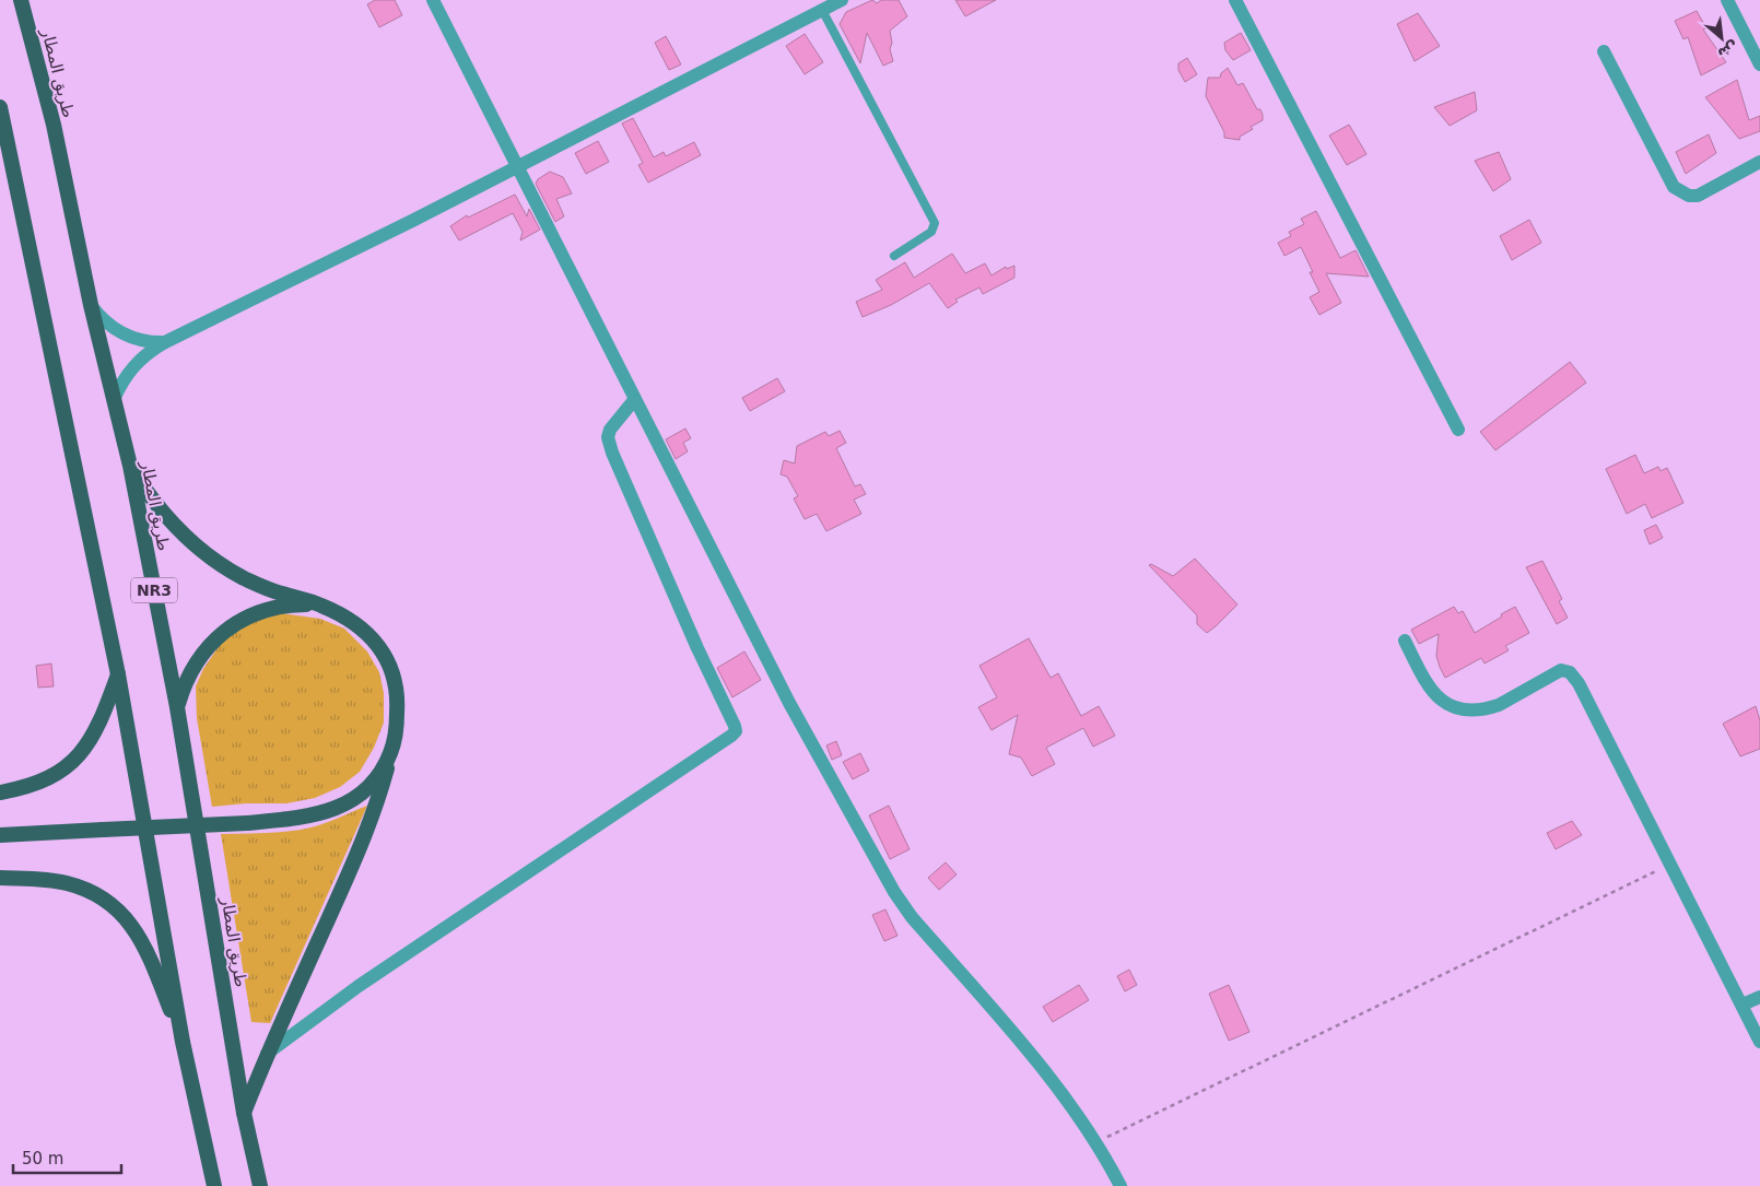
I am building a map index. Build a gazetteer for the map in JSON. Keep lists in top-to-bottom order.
{
  "streets": {
    "highway": ["طريق المطار", "NR3"]
  },
  "scale_bar": "50 m",
  "north": "bottom right"
}
